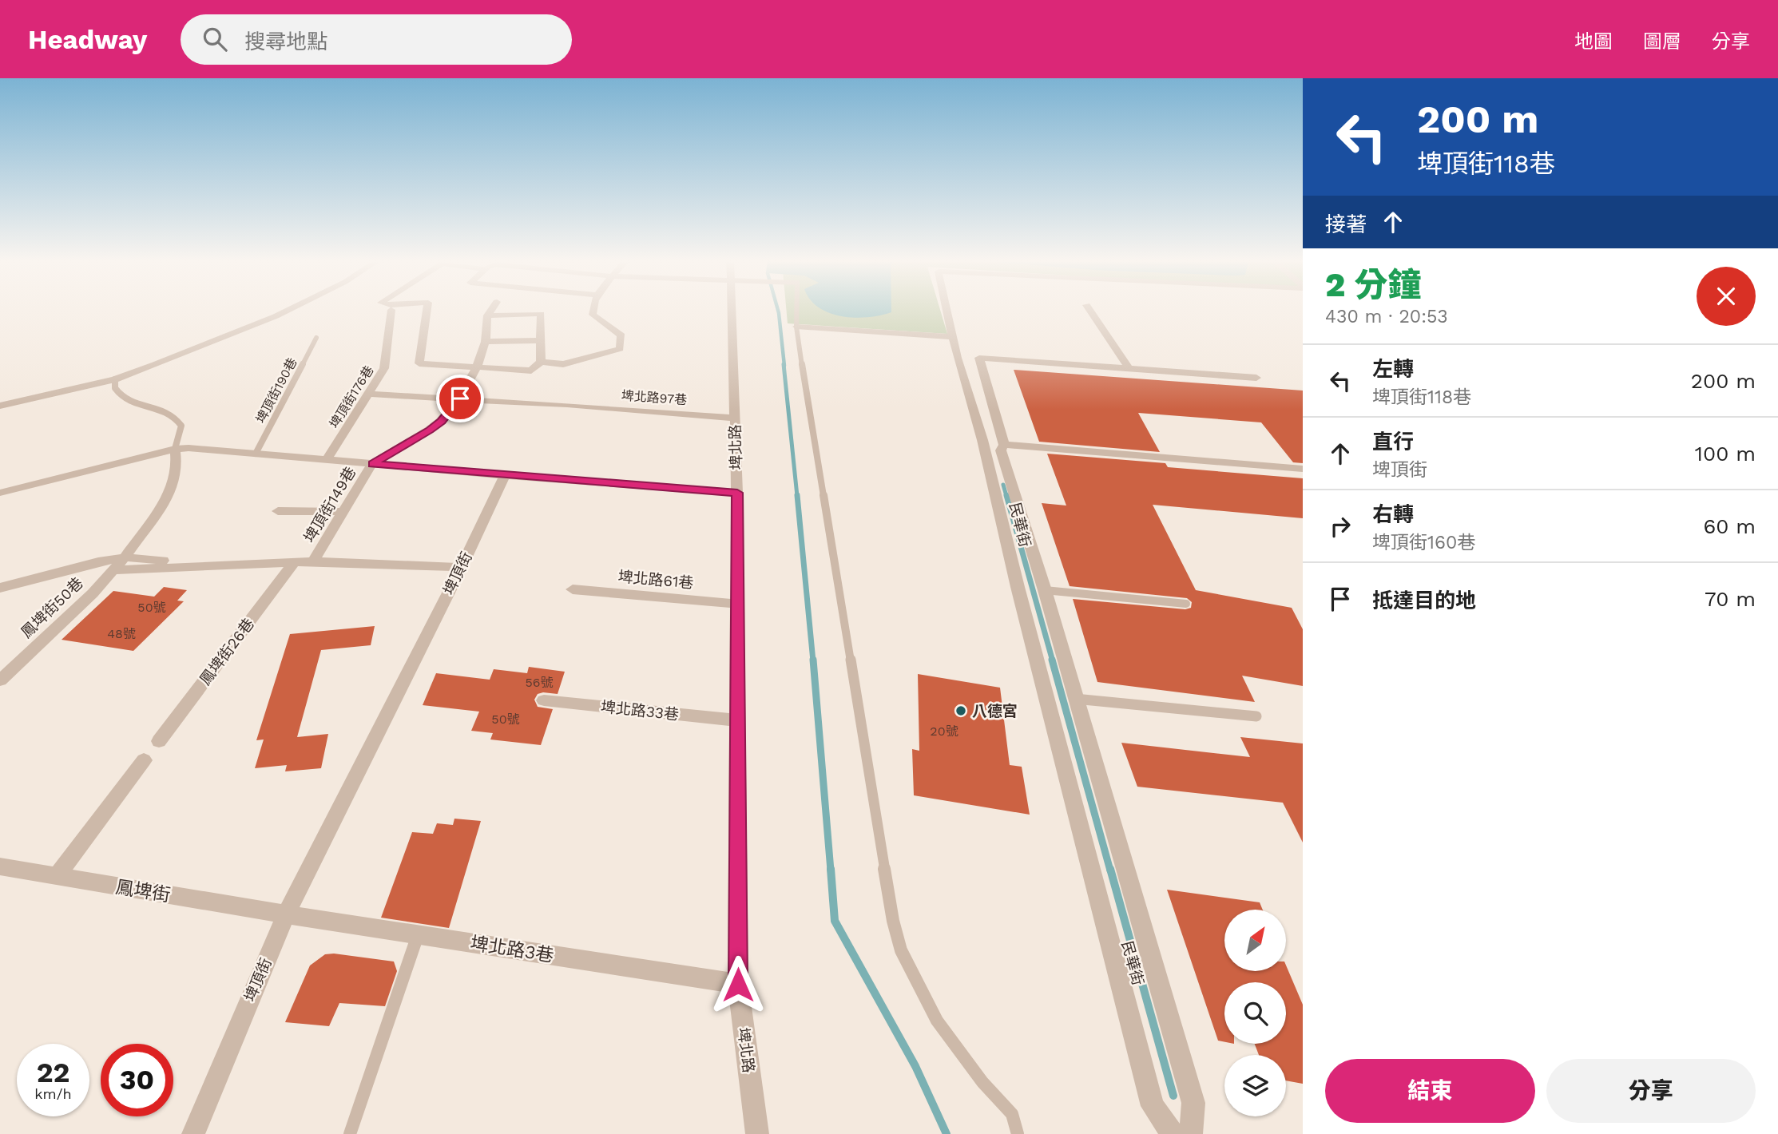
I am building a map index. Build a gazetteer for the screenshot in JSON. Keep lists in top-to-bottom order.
{
  "streets": {
    "street": [
      "埤頂街176巷",
      "埤北路97巷",
      "埤北路",
      "埤頂街149巷",
      "民華街",
      "埤頂街",
      "埤北路61巷",
      "鳳埤街50巷",
      "鳳埤街26巷",
      "埤北路33巷",
      "鳳埤街",
      "埤北路3巷"
    ],
    "lane": ["埤頂街190巷"]
  },
  "crossings": [
    ["埤頂街176巷", "埤北路97巷"],
    ["埤北路97巷", "埤北路"],
    ["埤北路", "埤北路61巷"],
    ["埤北路", "埤北路33巷"],
    ["埤北路", "埤北路3巷"],
    ["埤頂街", "鳳埤街"],
    ["埤頂街", "埤北路3巷"],
    ["鳳埤街", "埤北路3巷"]
  ],
  "places": ["八德宮"],
  "house_numbers": [
    "50號",
    "48號",
    "56號",
    "50號",
    "20號"
  ],
  "north": "top right",
  "page": {
    "header": "Headway",
    "search": "搜尋地點",
    "nav": ["地圖", "圖層", "分享"],
    "turn": ["200 m", "埤頂街118巷"],
    "then": "接著",
    "heading": ["2 分鐘", "430 m · 20:53"],
    "list": [
      {
        "name": "左轉",
        "note": "埤頂街118巷",
        "value": "200 m"
      },
      {
        "name": "直行",
        "note": "埤頂街",
        "value": "100 m"
      },
      {
        "name": "右轉",
        "note": "埤頂街160巷",
        "value": "60 m"
      },
      {
        "name": "抵達目的地",
        "value": "70 m"
      }
    ],
    "speed": "22 km/h",
    "limit": "30",
    "buttons": ["結束", "分享"]
  }
}
